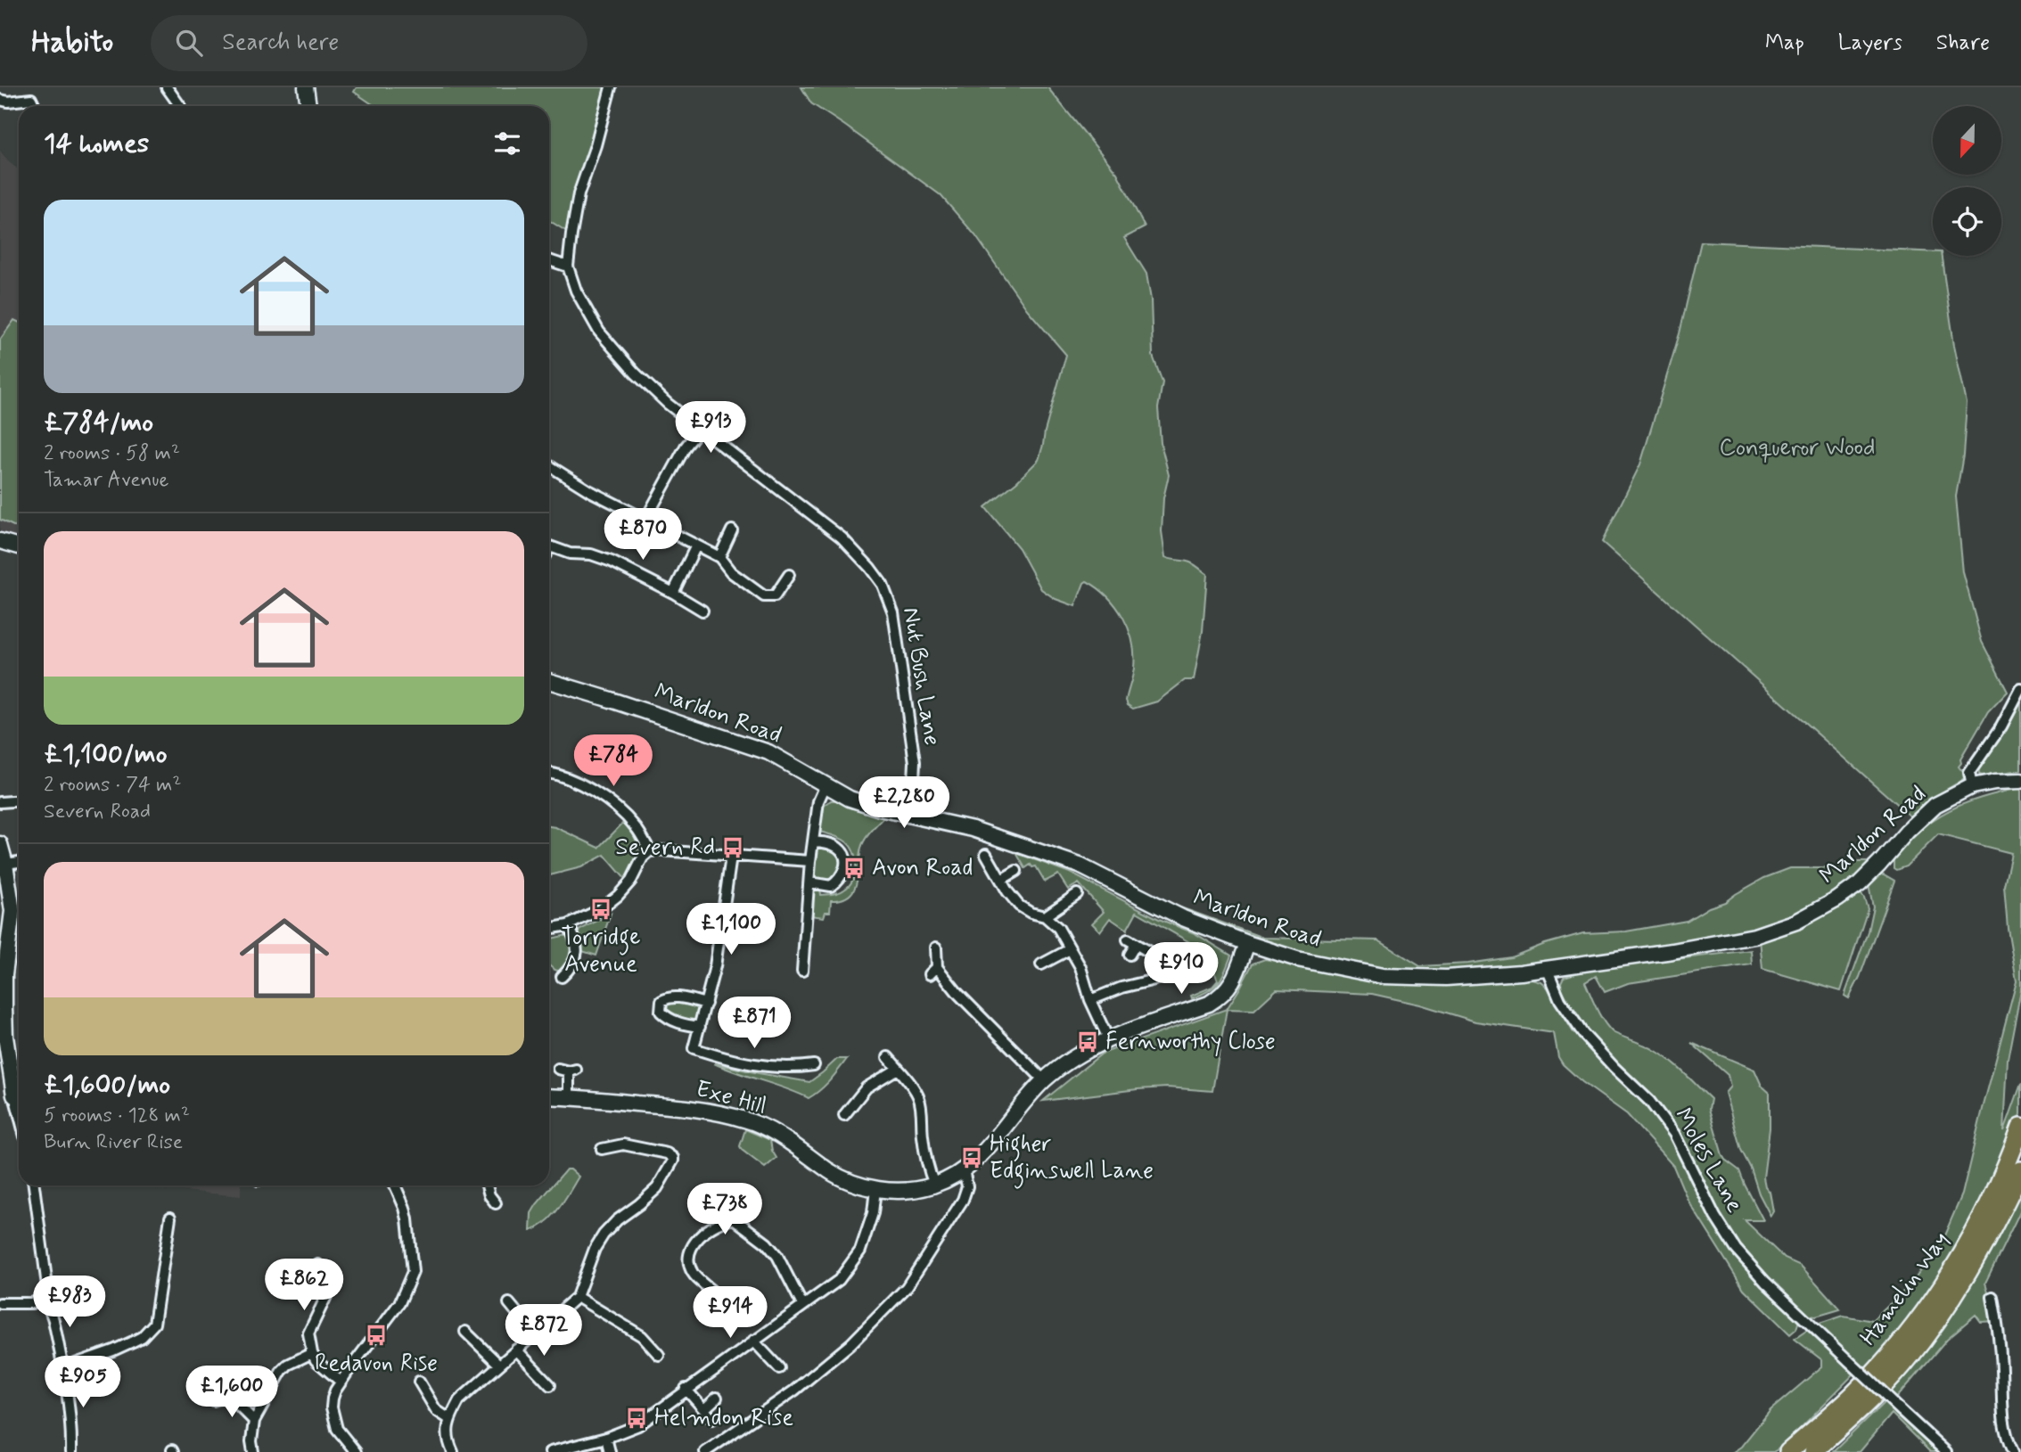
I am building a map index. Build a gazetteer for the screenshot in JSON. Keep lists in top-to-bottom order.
{
  "streets": {
    "highway": ["Hamelin Way"],
    "street": [
      "Nut Bush Lane",
      "Marldon Road",
      "Exe Hill",
      "Moles Lane"
    ]
  },
  "crossings": [
    ["Nut Bush Lane", "Marldon Road"],
    ["Marldon Road", "Moles Lane"]
  ],
  "parks": ["Conqueror Wood"],
  "places": {
    "bus stop": [
      "Severn Rd",
      "Avon Road",
      "Torridge Avenue",
      "Fernworthy Close",
      "Higher Edginswell Lane",
      "Redavon Rise",
      "Helmdon Rise"
    ]
  },
  "north": "bottom",
  "page": {
    "header": "Habito",
    "search": "Search here",
    "nav": ["Map", "Layers", "Share"],
    "heading": "14 homes",
    "list": [
      {
        "name": "£784/mo",
        "note": "2 rooms · 58 m² · Tamar Avenue"
      },
      {
        "name": "£1,100/mo",
        "note": "2 rooms · 74 m² · Severn Road"
      },
      {
        "name": "£1,600/mo",
        "note": "5 rooms · 128 m² · Burn River Rise"
      }
    ],
    "price": [
      "£913",
      "£870",
      "£784",
      "£2,280",
      "£1,100",
      "£910",
      "£871",
      "£738",
      "£862",
      "£983",
      "£914",
      "£872",
      "£905",
      "£1,600"
    ]
  }
}
